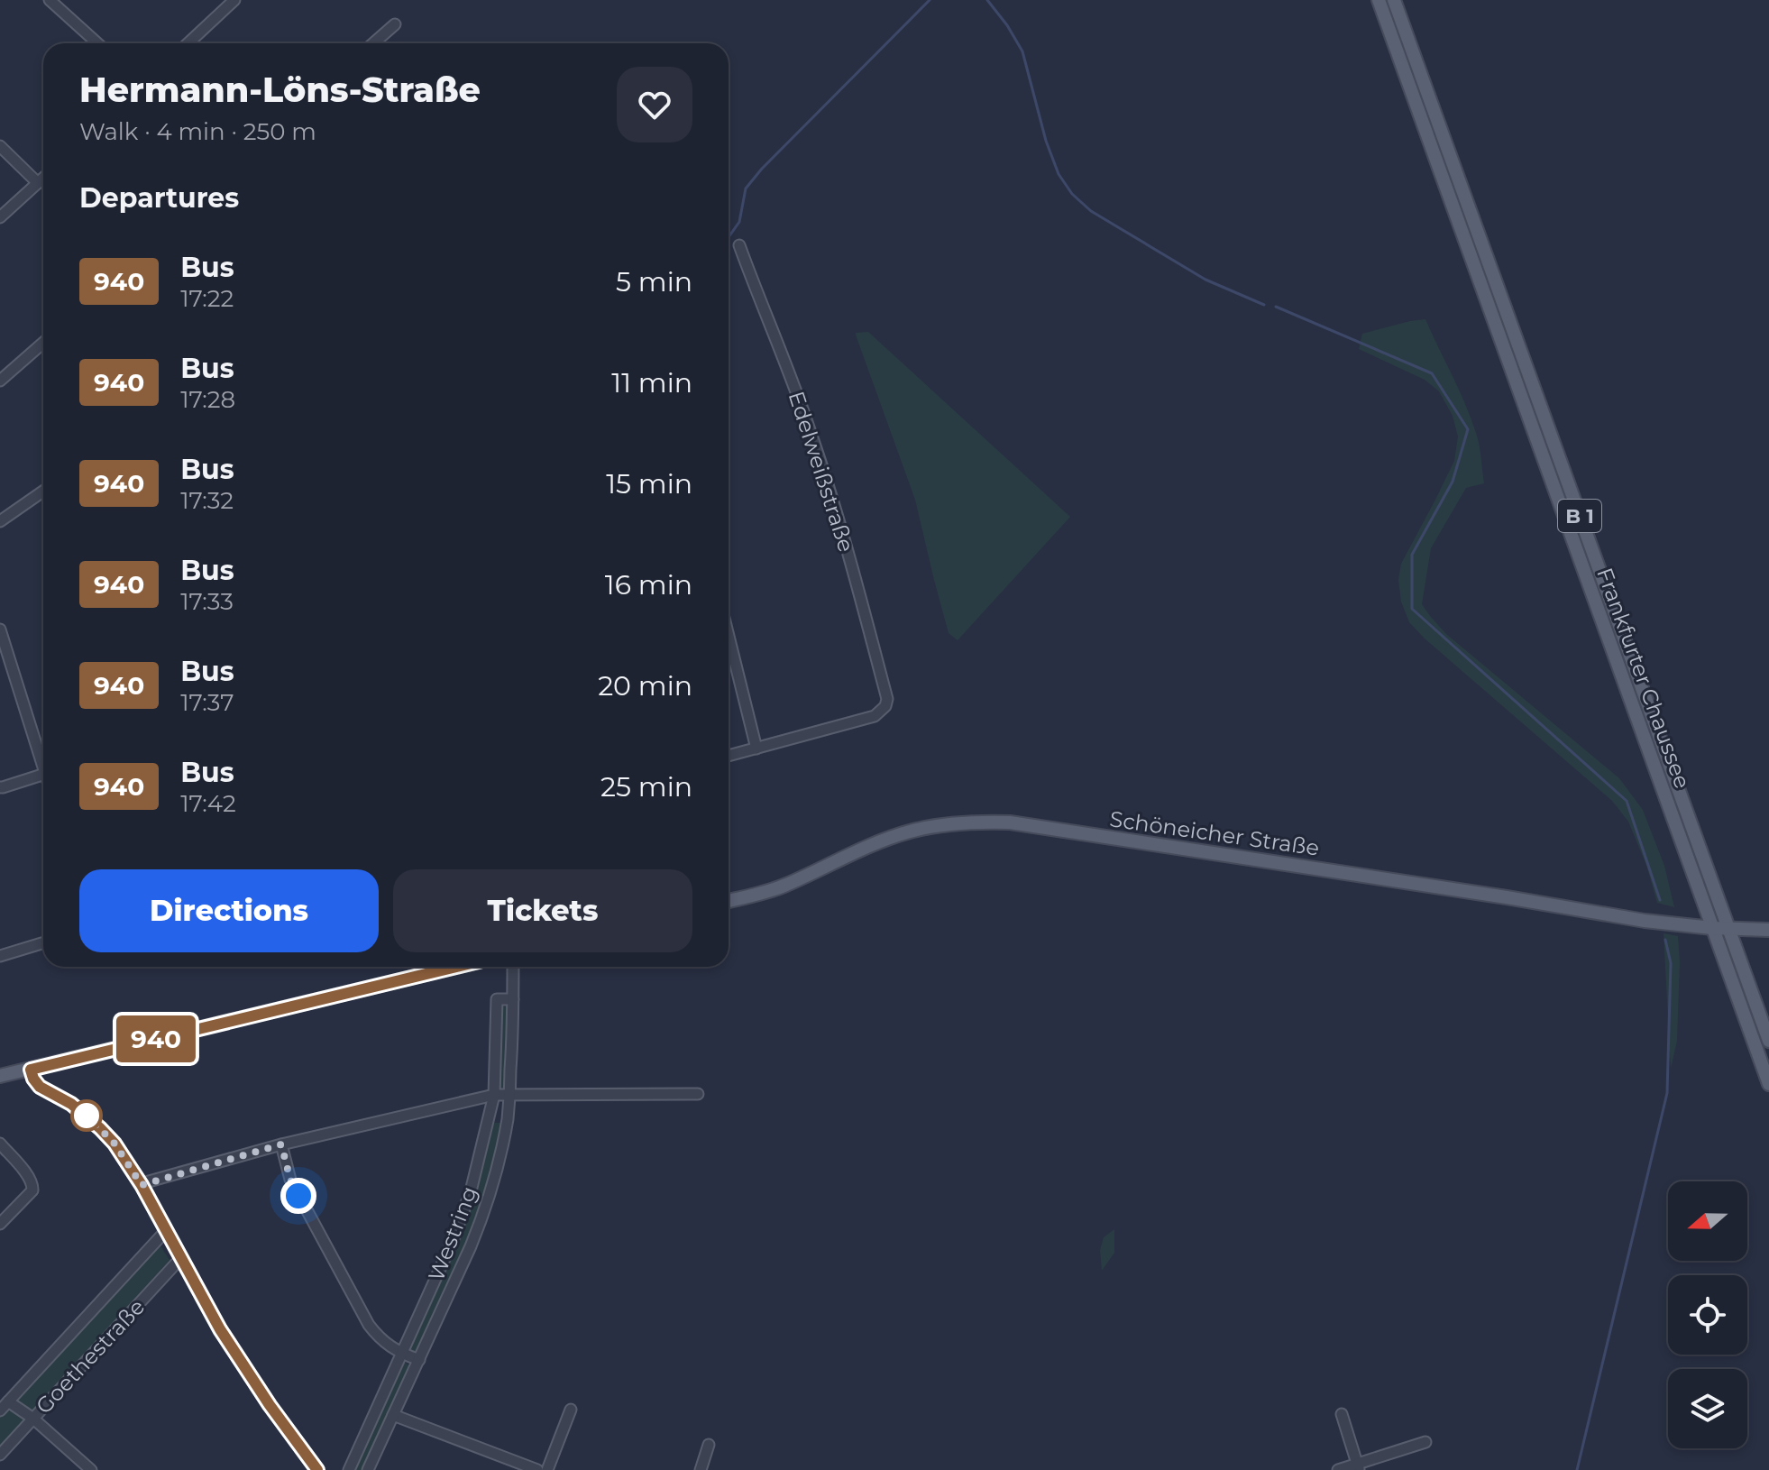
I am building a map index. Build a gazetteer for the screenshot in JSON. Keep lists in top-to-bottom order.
{
  "streets": {
    "main road": ["B 1", "Frankfurter Chaussee", "Schöneicher Straße"],
    "street": ["Edelweißstraße", "Westring", "Goethestraße"]
  },
  "crossings": [
    ["Frankfurter Chaussee", "Schöneicher Straße"]
  ],
  "lines": ["bus line 940"],
  "north": "left",
  "page": {
    "on_map": "940",
    "heading": [
      ["Hermann-Löns-Straße", "Walk · 4 min · 250 m"],
      "Departures"
    ],
    "list": [
      {
        "mark": "940",
        "name": "Bus",
        "note": "17:22",
        "value": "5 min"
      },
      {
        "mark": "940",
        "name": "Bus",
        "note": "17:28",
        "value": "11 min"
      },
      {
        "mark": "940",
        "name": "Bus",
        "note": "17:32",
        "value": "15 min"
      },
      {
        "mark": "940",
        "name": "Bus",
        "note": "17:33",
        "value": "16 min"
      },
      {
        "mark": "940",
        "name": "Bus",
        "note": "17:37",
        "value": "20 min"
      },
      {
        "mark": "940",
        "name": "Bus",
        "note": "17:42",
        "value": "25 min"
      }
    ],
    "buttons": ["Directions", "Tickets"]
  }
}
